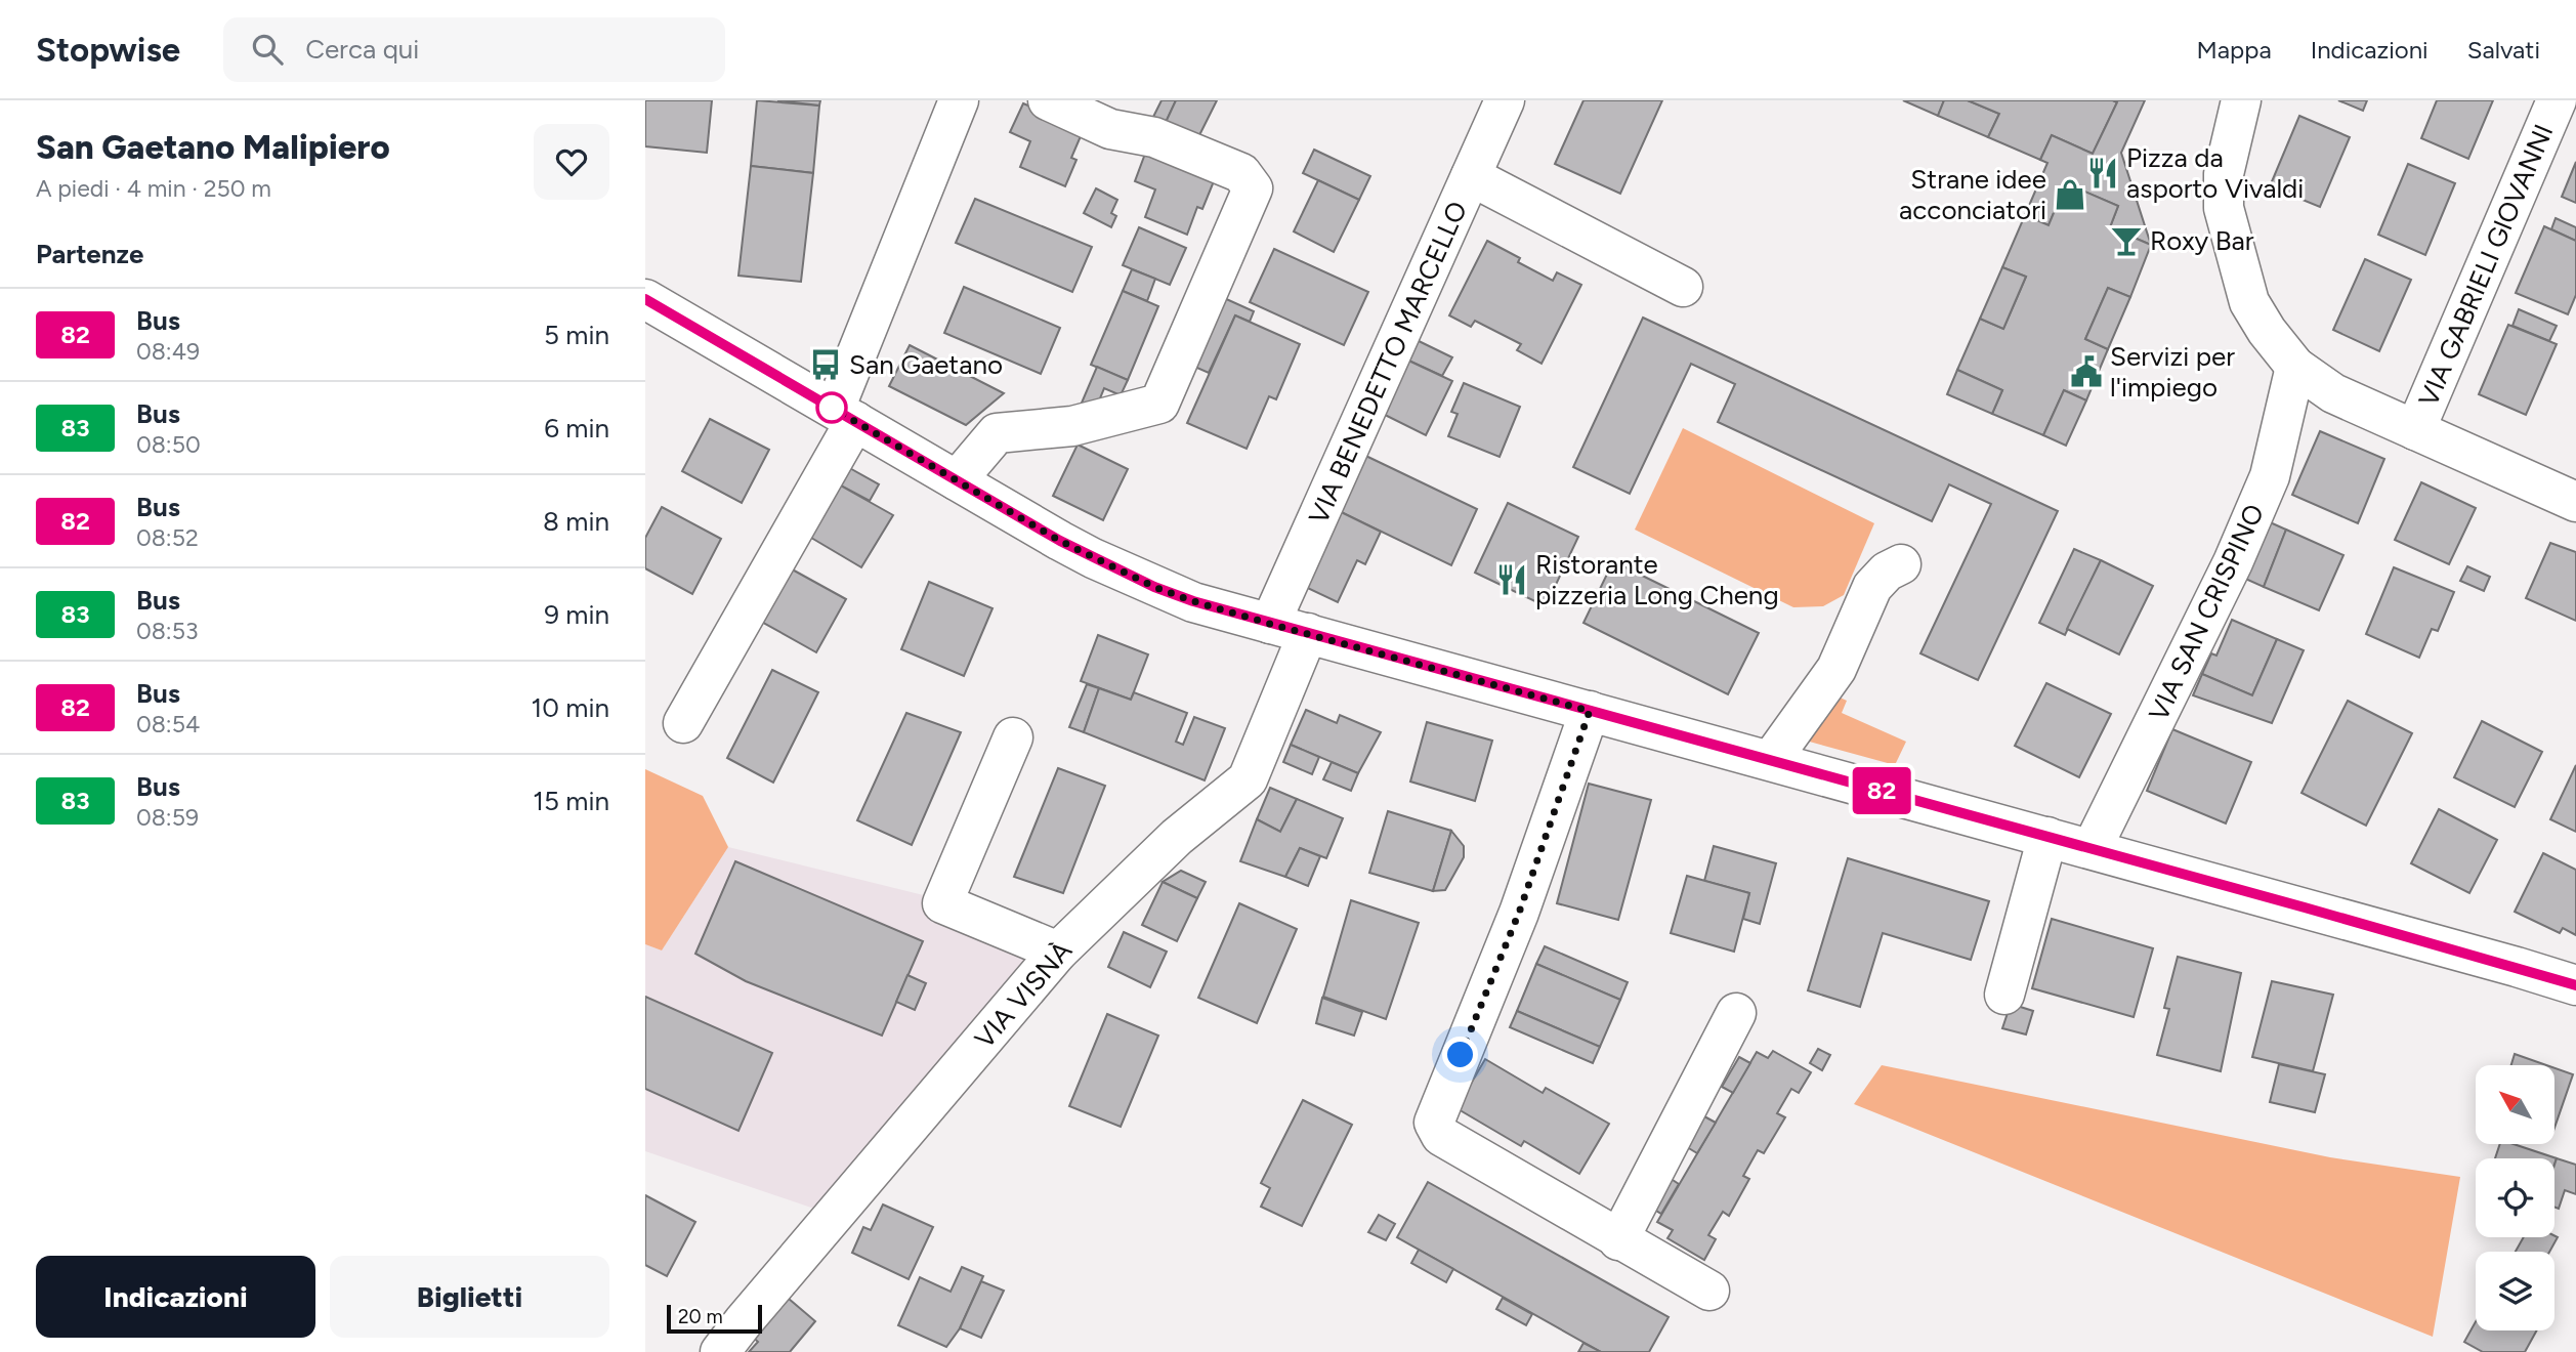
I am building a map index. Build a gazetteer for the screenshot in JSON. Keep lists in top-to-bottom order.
{
  "streets": {
    "street": [
      "VIA GABRIELI GIOVANNI",
      "VIA BENEDETTO MARCELLO",
      "VIA SAN CRISPINO",
      "VIA VISNÀ"
    ]
  },
  "places": {
    "restaurant": ["Pizza da asporto Vivaldi", "Ristorante pizzeria Long Cheng"],
    "shop": ["Strane idee acconciatori"],
    "bar": ["Roxy Bar"],
    "bus stop": ["San Gaetano"],
    "public building": ["Servizi per l'impiego"]
  },
  "lines": ["bus line 82"],
  "scale_bar": "20 m",
  "north": "top left",
  "page": {
    "header": "Stopwise",
    "search": "Cerca qui",
    "nav": ["Mappa", "Indicazioni", "Salvati"],
    "heading": [
      ["San Gaetano Malipiero", "A piedi · 4 min · 250 m"],
      "Partenze"
    ],
    "on_map": "82",
    "list": [
      {
        "mark": "82",
        "name": "Bus",
        "note": "08:49",
        "value": "5 min"
      },
      {
        "mark": "83",
        "name": "Bus",
        "note": "08:50",
        "value": "6 min"
      },
      {
        "mark": "82",
        "name": "Bus",
        "note": "08:52",
        "value": "8 min"
      },
      {
        "mark": "83",
        "name": "Bus",
        "note": "08:53",
        "value": "9 min"
      },
      {
        "mark": "82",
        "name": "Bus",
        "note": "08:54",
        "value": "10 min"
      },
      {
        "mark": "83",
        "name": "Bus",
        "note": "08:59",
        "value": "15 min"
      }
    ],
    "buttons": ["Indicazioni", "Biglietti"],
    "scale": "20 m"
  }
}
